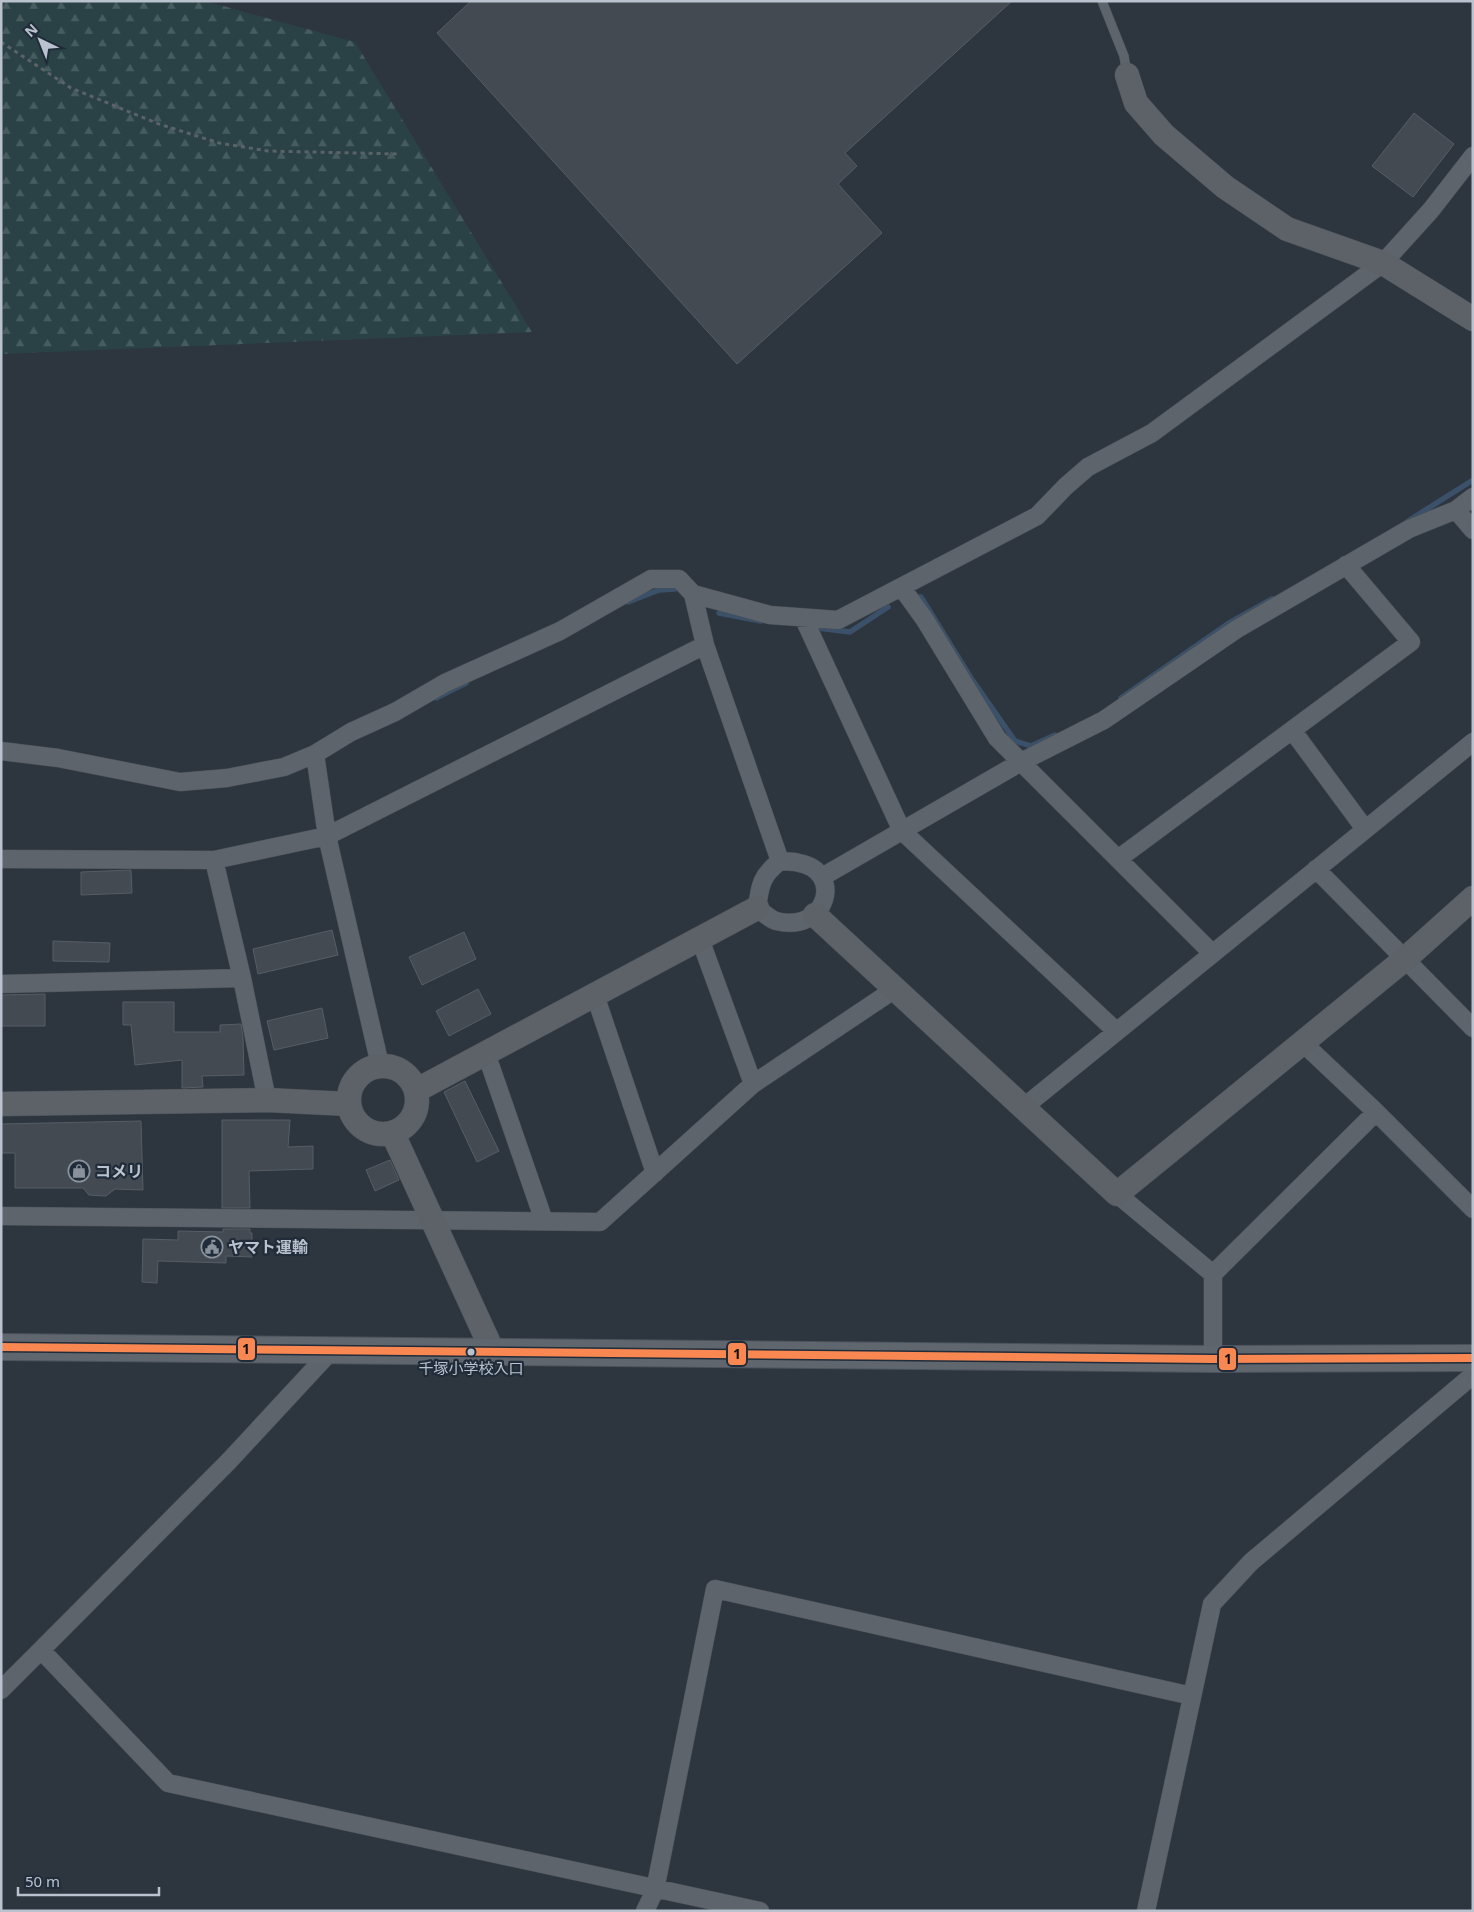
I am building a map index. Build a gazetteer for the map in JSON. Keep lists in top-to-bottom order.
{
  "places": {
    "shop": ["コメリ"],
    "public building": ["ヤマト運輸"],
    "other": ["千塚小学校入口"]
  },
  "lines": ["transit line 1"],
  "scale_bar": "50 m",
  "north": "top left"
}
